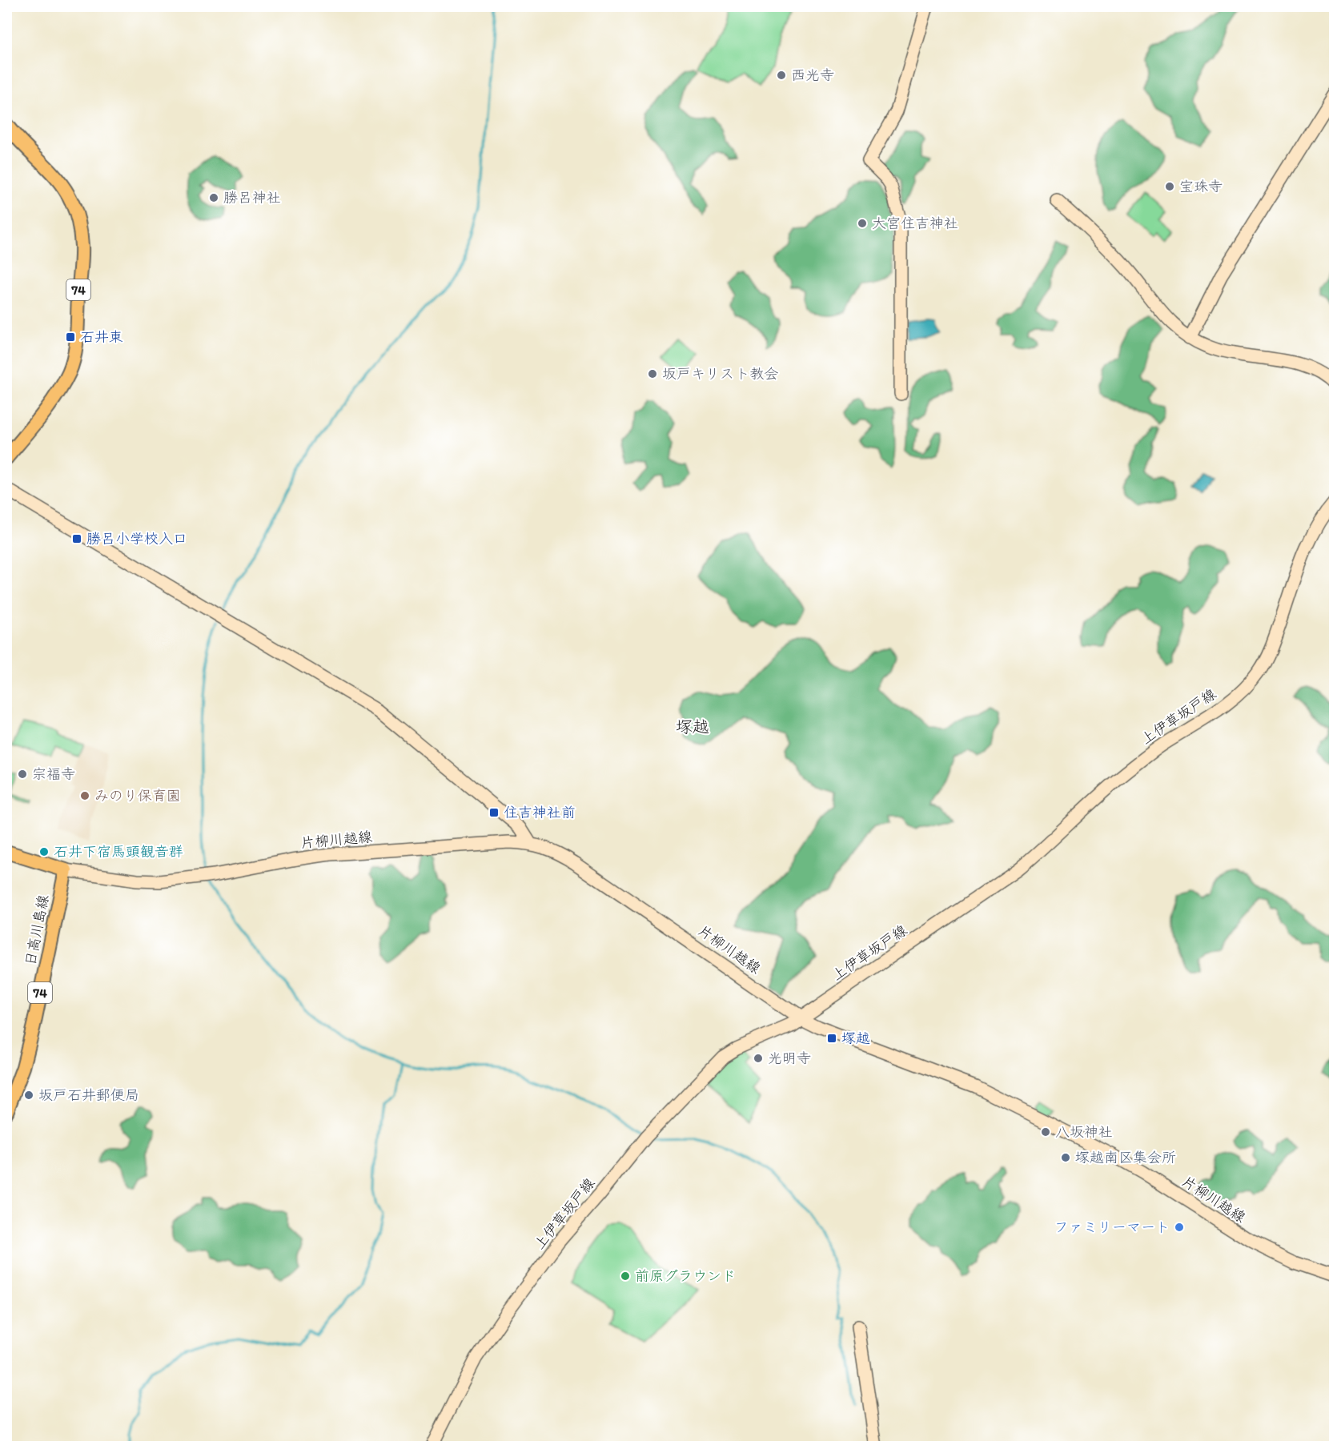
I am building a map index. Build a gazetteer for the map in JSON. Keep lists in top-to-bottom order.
{
  "streets": {
    "main road": [
      "74",
      "上伊草坂戸線",
      "片柳川越線",
      "日高川島線"
    ]
  },
  "crossings": [
    ["上伊草坂戸線", "片柳川越線"],
    ["片柳川越線", "日高川島線"]
  ],
  "districts": ["塚越"],
  "places": {
    "other": [
      "西光寺",
      "宝珠寺",
      "勝呂神社",
      "大宮住吉神社",
      "坂戸キリスト教会",
      "宗福寺",
      "みのり保育園",
      "石井下宿馬頭観音群",
      "光明寺",
      "坂戸石井郵便局",
      "八坂神社",
      "塚越南区集会所",
      "ファミリーマート",
      "前原グラウンド"
    ],
    "transit": [
      "石井東",
      "勝呂小学校入口",
      "住吉神社前",
      "塚越"
    ]
  }
}
